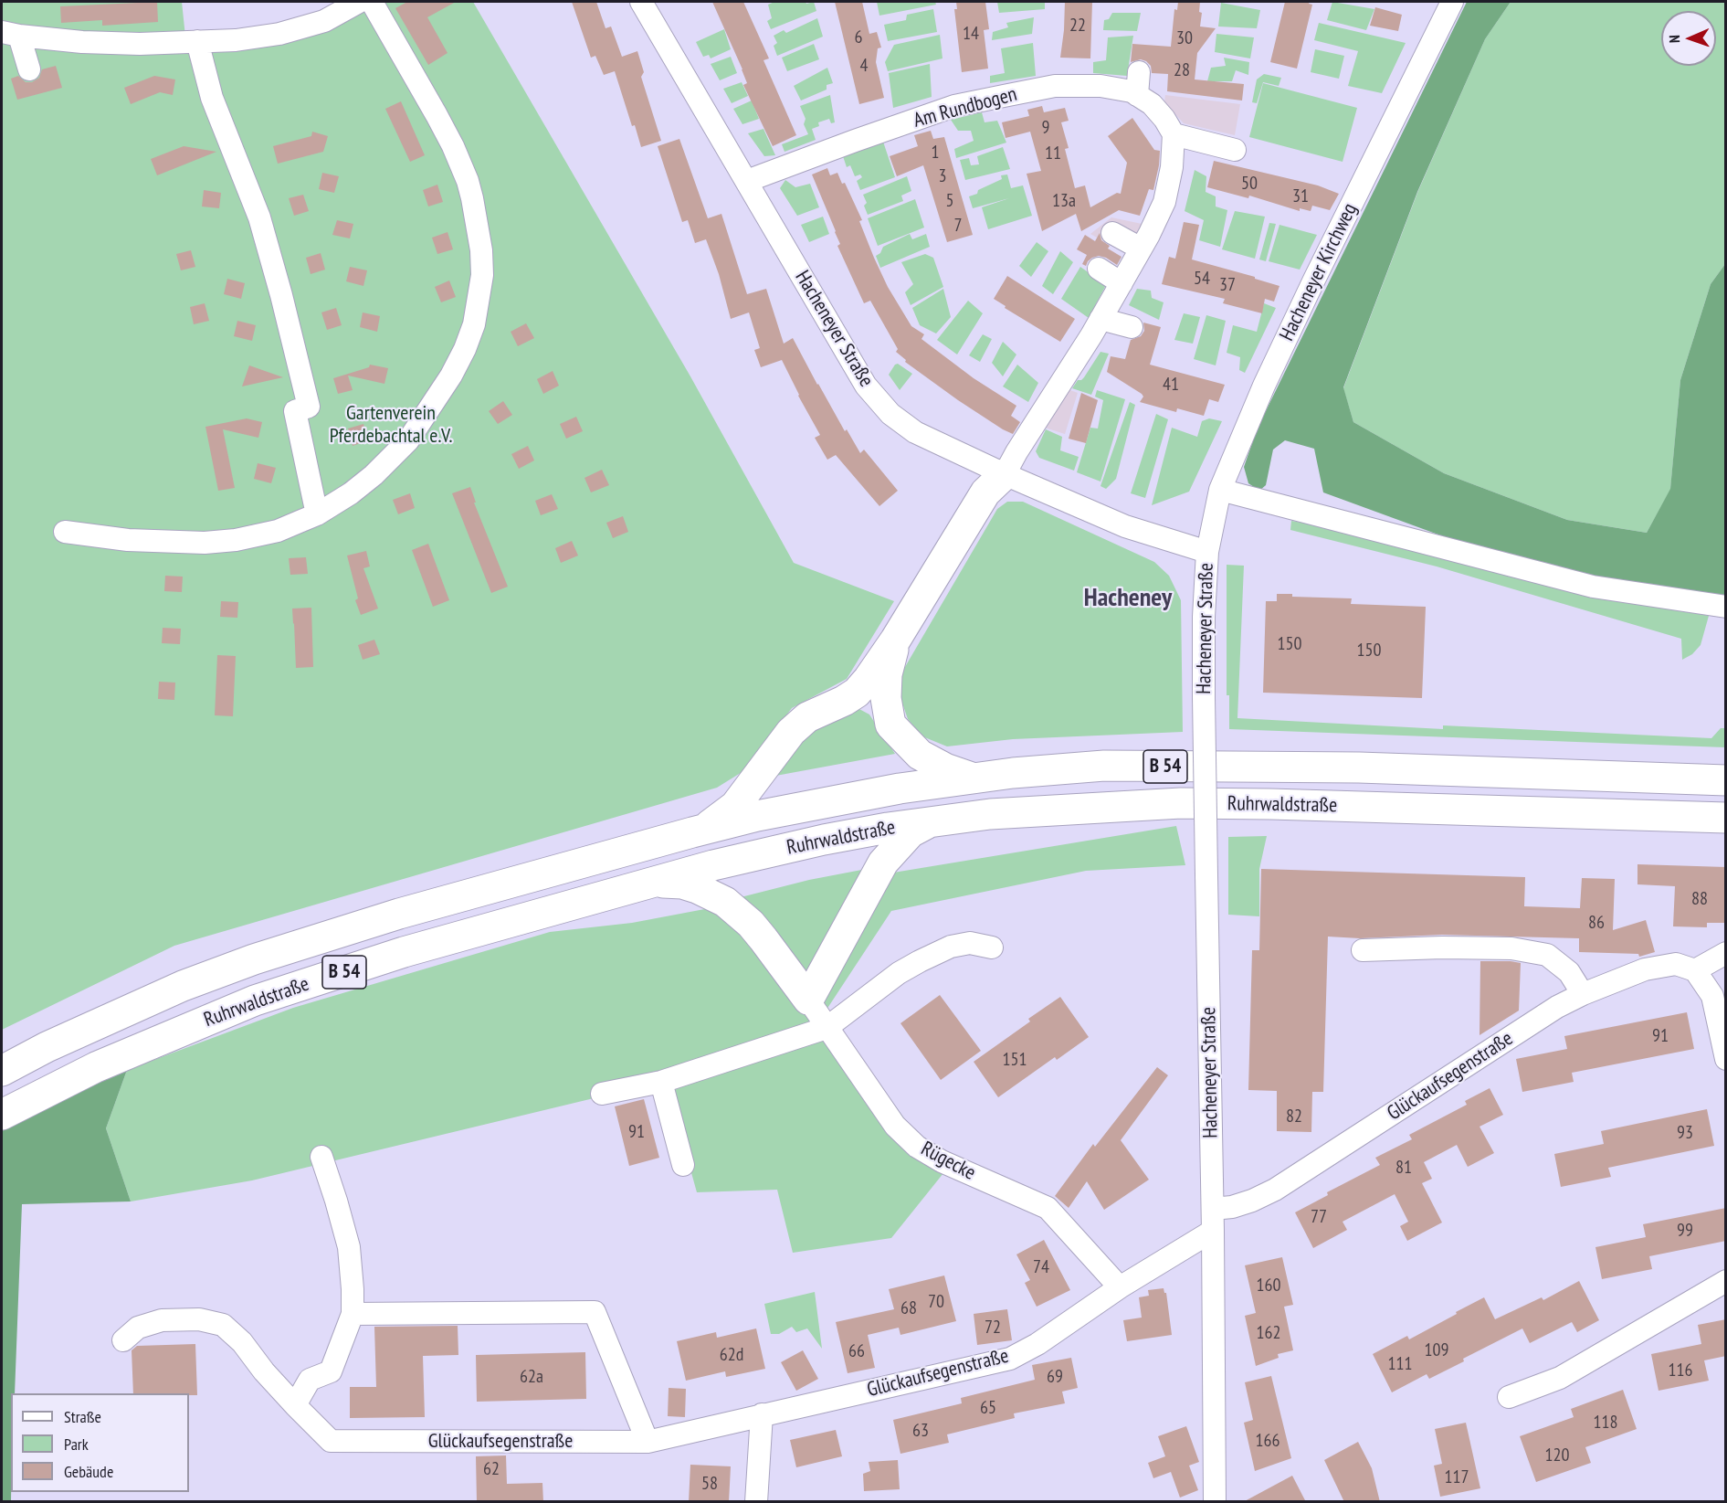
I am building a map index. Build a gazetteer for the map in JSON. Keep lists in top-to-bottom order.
{
  "streets": {
    "highway": ["B 54", "Ruhrwaldstraße"],
    "street": [
      "Am Rundbogen",
      "Hacheneyer Kirchweg",
      "Hacheneyer Straße",
      "Glückaufsegenstraße",
      "Rügecke"
    ]
  },
  "crossings": [
    ["Am Rundbogen", "Hacheneyer Straße"],
    ["Hacheneyer Kirchweg", "Hacheneyer Straße"],
    ["Hacheneyer Straße", "Glückaufsegenstraße"],
    ["Glückaufsegenstraße", "Rügecke"]
  ],
  "districts": ["Hacheney"],
  "parks": ["Gartenverein Pferdebachtal e.V."],
  "house_numbers": [
    "22",
    "14",
    "6",
    "30",
    "4",
    "28",
    "9",
    "1",
    "11",
    "3",
    "50",
    "31",
    "5",
    "13a",
    "7",
    "54",
    "37",
    "41",
    "150",
    "150",
    "88",
    "86",
    "91",
    "151",
    "82",
    "91",
    "93",
    "81",
    "77",
    "99",
    "74",
    "160",
    "70",
    "68",
    "72",
    "162",
    "109",
    "66",
    "62d",
    "111",
    "116",
    "62a",
    "69",
    "65",
    "118",
    "63",
    "166",
    "120",
    "62",
    "117",
    "58"
  ],
  "legend": ["Straße", "Park", "Gebäude"],
  "north": "left"
}
